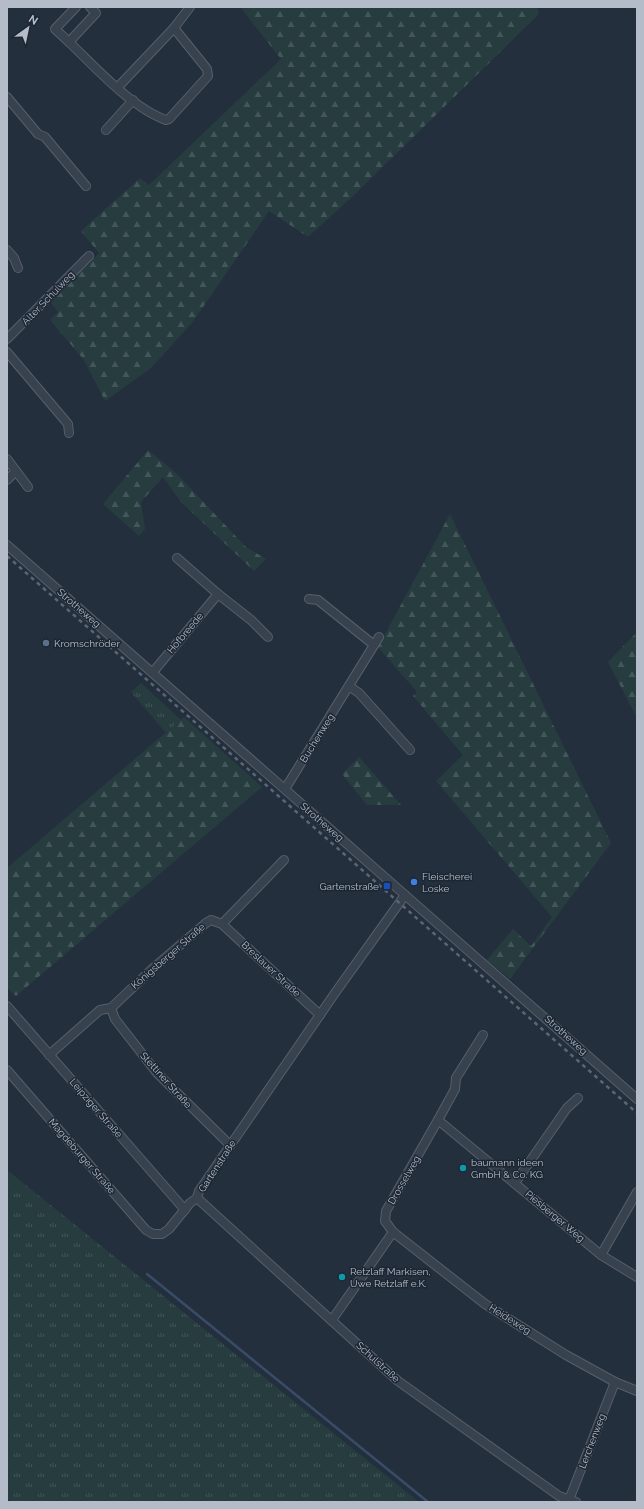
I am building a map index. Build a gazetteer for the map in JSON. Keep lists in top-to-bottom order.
{
  "streets": {
    "street": [
      "Alter Schulweg",
      "Strotheweg",
      "Hofbreede",
      "Buchenweg",
      "Königsberger Straße",
      "Breslauer Straße",
      "Stettiner Straße",
      "Leipziger Straße",
      "Magdeburger Straße",
      "Gartenstraße",
      "Drosselweg",
      "Piesberger Weg",
      "Heideweg",
      "Schulstraße",
      "Lerchenweg"
    ]
  },
  "crossings": [
    ["Strotheweg", "Hofbreede"],
    ["Strotheweg", "Buchenweg"],
    ["Strotheweg", "Gartenstraße"],
    ["Königsberger Straße", "Breslauer Straße"],
    ["Königsberger Straße", "Stettiner Straße"],
    ["Königsberger Straße", "Leipziger Straße"],
    ["Breslauer Straße", "Gartenstraße"],
    ["Stettiner Straße", "Gartenstraße"],
    ["Leipziger Straße", "Gartenstraße"],
    ["Magdeburger Straße", "Gartenstraße"],
    ["Gartenstraße", "Schulstraße"],
    ["Drosselweg", "Piesberger Weg"],
    ["Drosselweg", "Heideweg"],
    ["Heideweg", "Lerchenweg"],
    ["Schulstraße", "Lerchenweg"]
  ],
  "places": {
    "other": [
      "Kromschröder",
      "Fleischerei Loske",
      "baumann ideen GmbH & Co. KG",
      "Retzlaff Markisen, Uwe Retzlaff e.K."
    ],
    "transit": ["Gartenstraße"]
  },
  "north": "top right"
}
